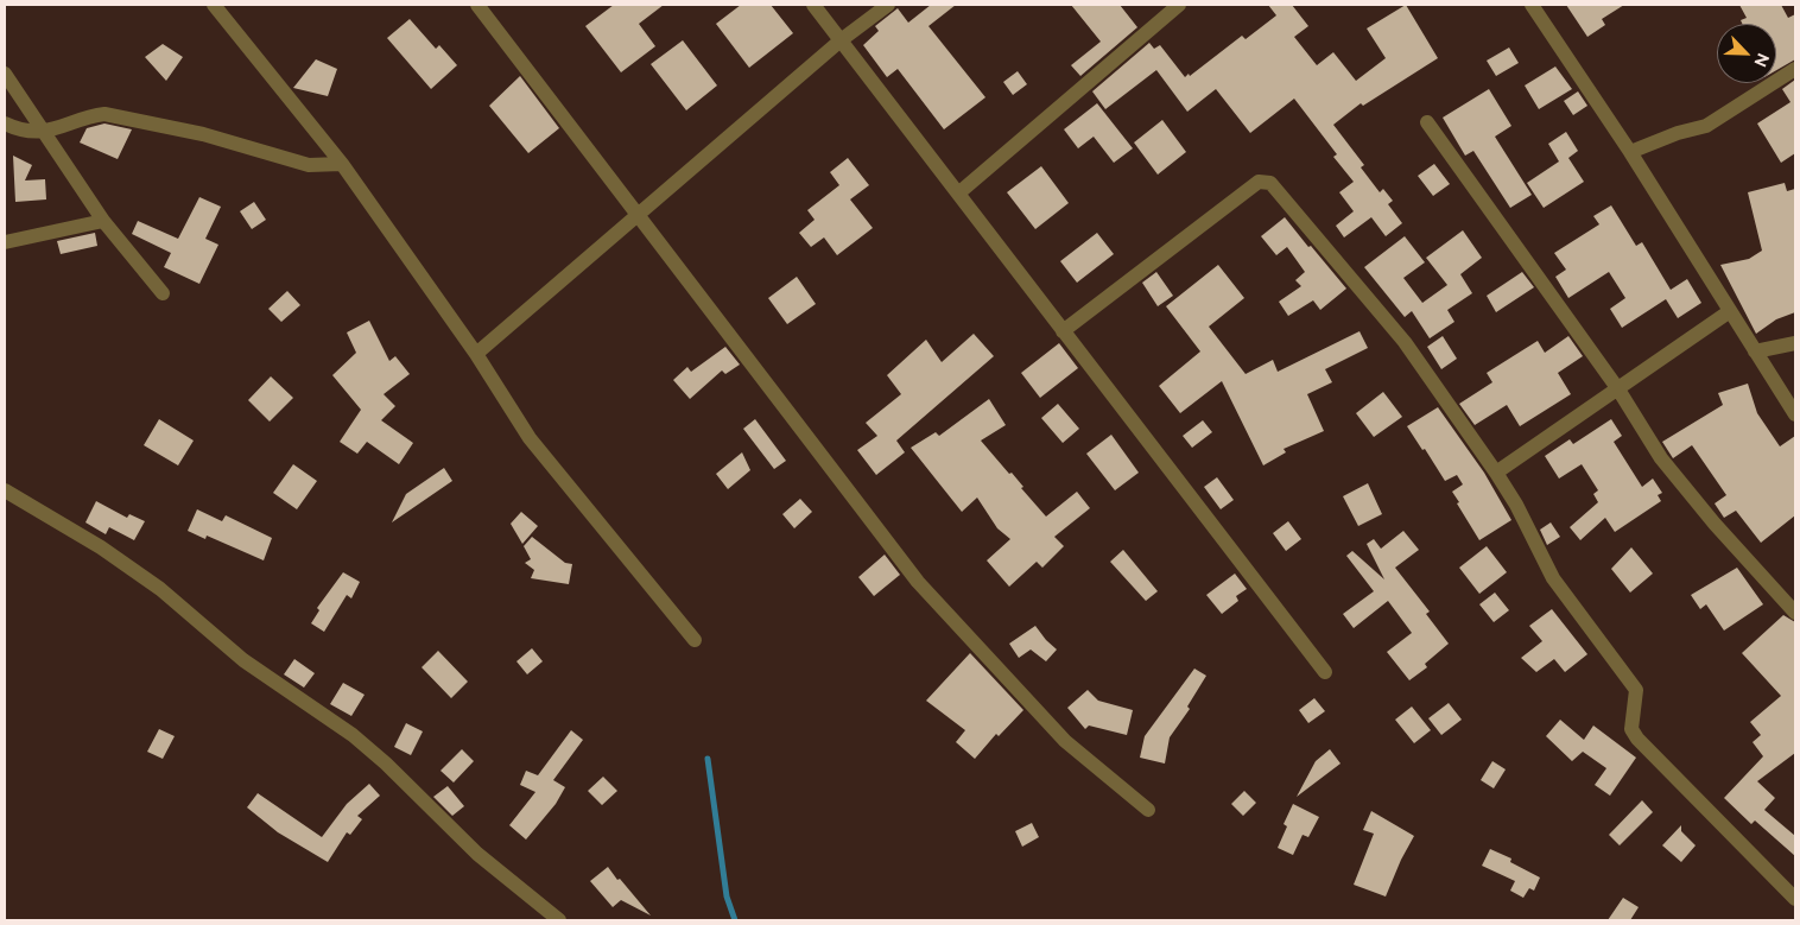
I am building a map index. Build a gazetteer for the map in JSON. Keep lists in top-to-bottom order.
{
  "north": "bottom right"
}
